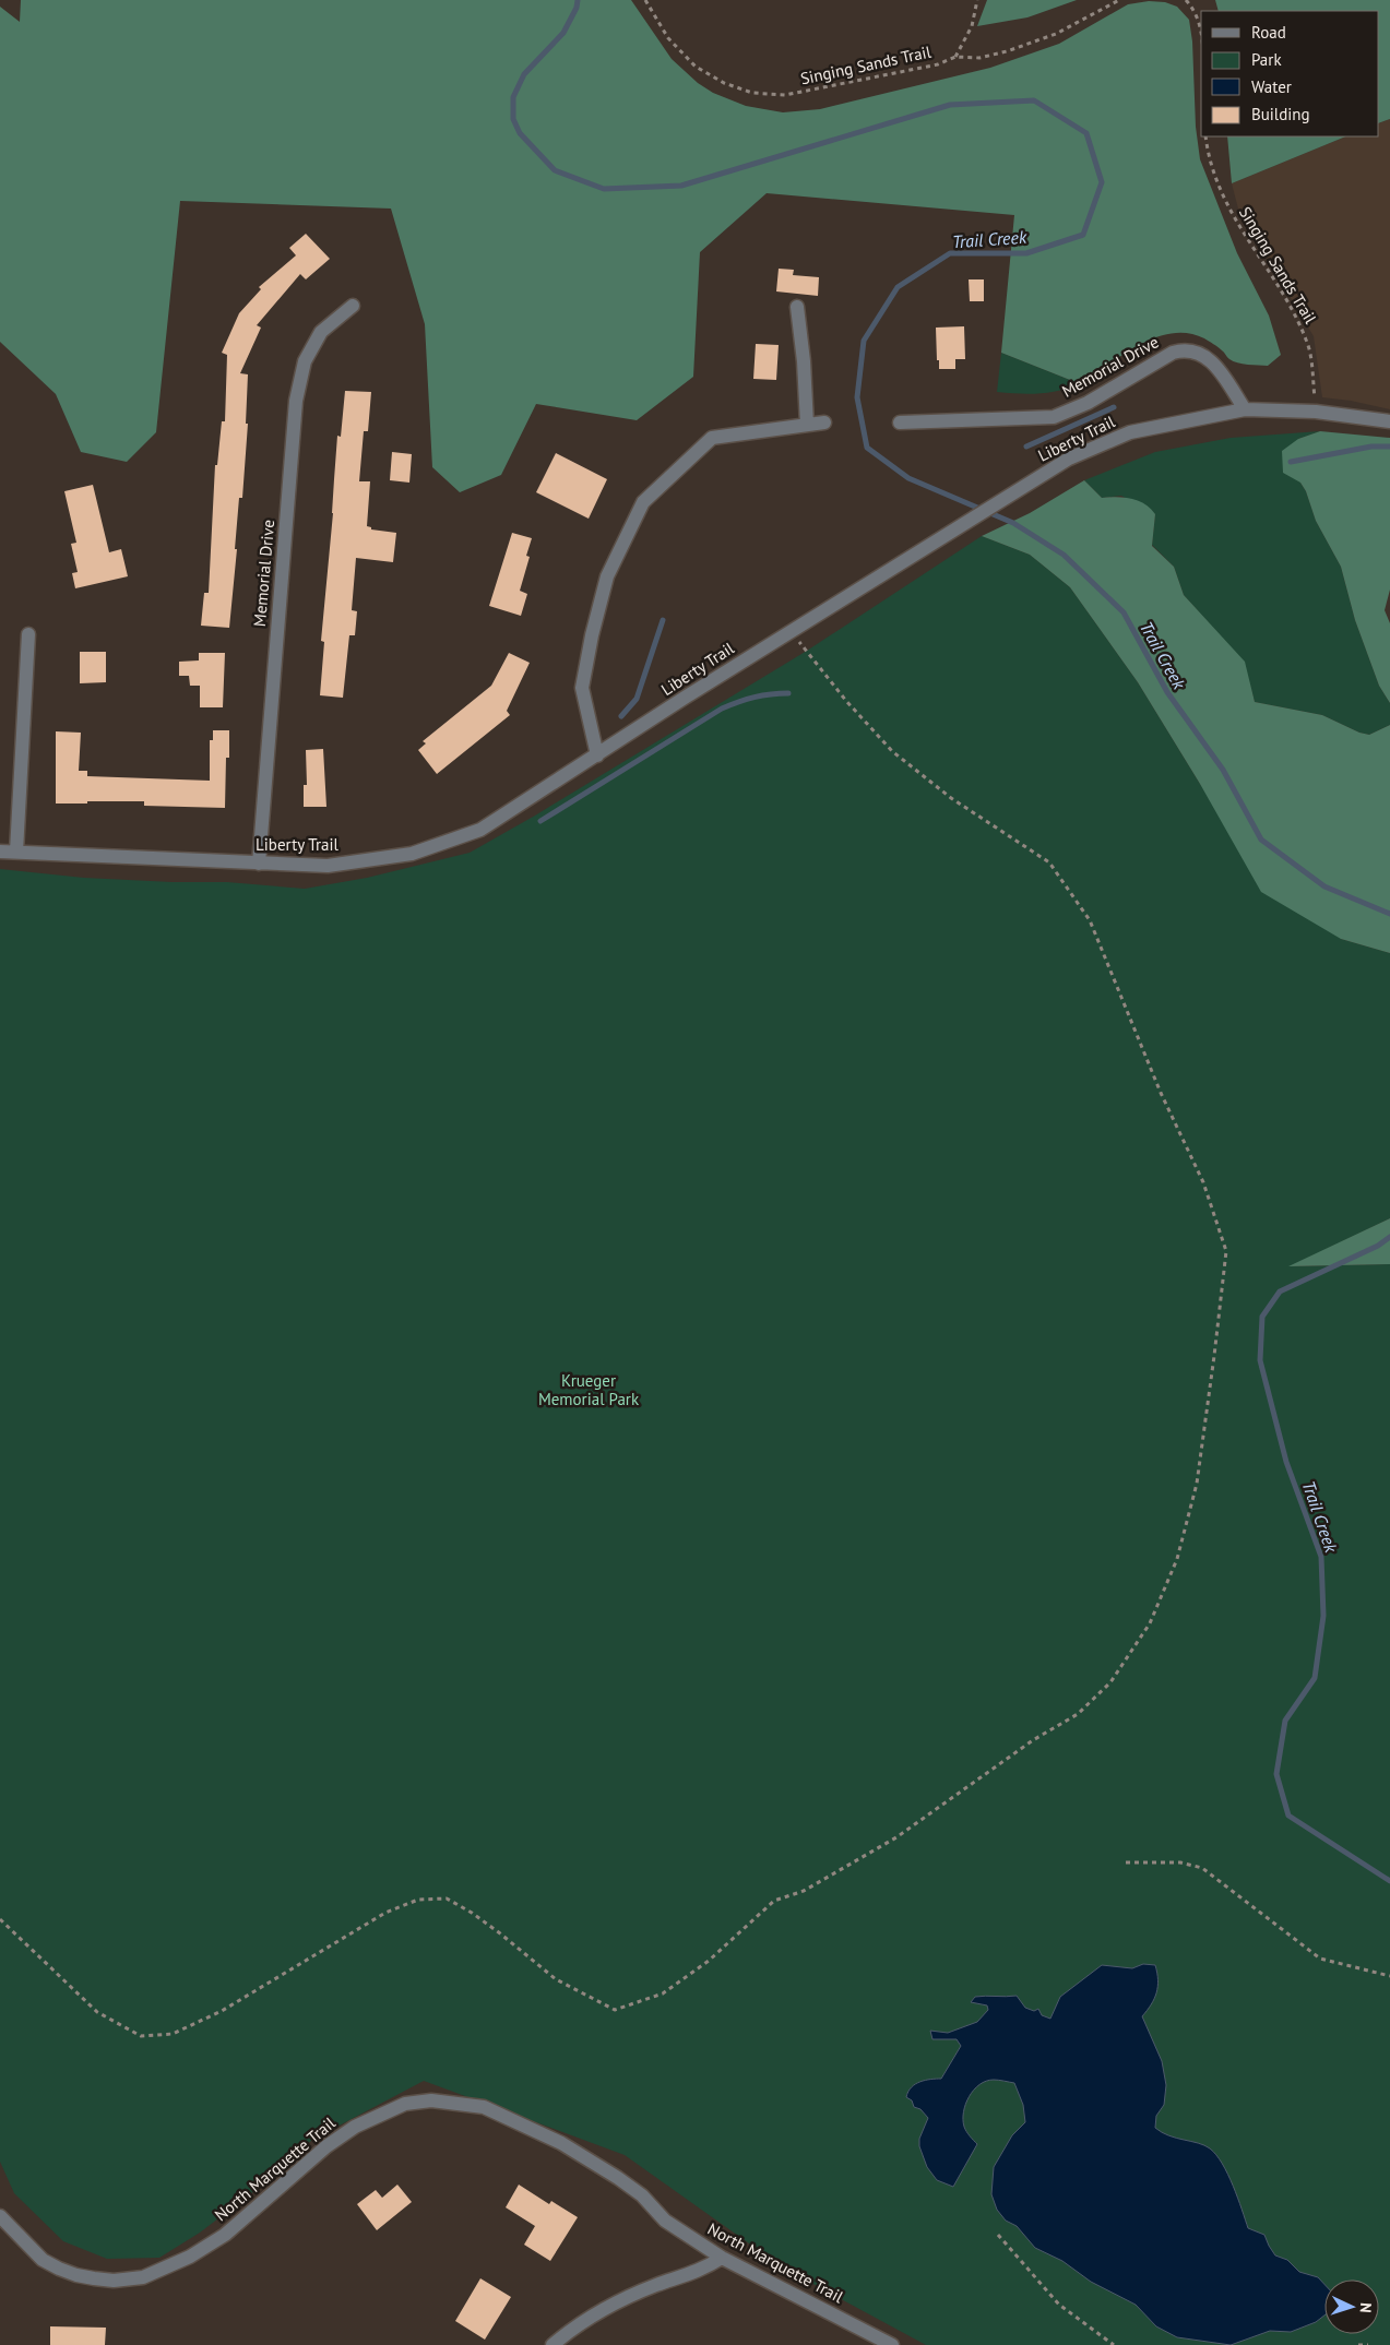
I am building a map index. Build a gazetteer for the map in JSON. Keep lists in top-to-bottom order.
{
  "streets": {
    "street": ["Memorial Drive", "Liberty Trail", "North Marquette Trail"],
    "path": ["Singing Sands Trail"]
  },
  "crossings": [
    ["Singing Sands Trail", "Liberty Trail"],
    ["Memorial Drive", "Liberty Trail"]
  ],
  "water": ["Trail Creek"],
  "parks": ["Krueger Memorial Park"],
  "legend": [
    "Road",
    "Park",
    "Water",
    "Building"
  ],
  "north": "right"
}
